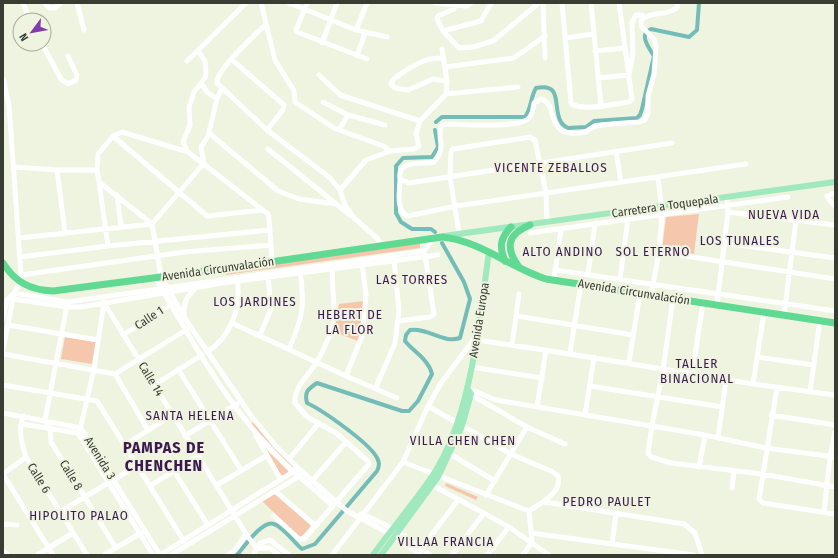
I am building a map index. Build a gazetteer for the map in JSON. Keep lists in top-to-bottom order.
{
  "streets": {
    "highway": ["Avenida Circunvalación"],
    "main road": ["Carretera a Toquepala", "Avenida Europa"],
    "street": [
      "Calle 1",
      "Calle 14",
      "Avenida 3",
      "Calle 8",
      "Calle 6"
    ]
  },
  "crossings": [
    ["Carretera a Toquepala", "Avenida Circunvalación"],
    ["Avenida Circunvalación", "Avenida Europa"],
    ["Calle 1", "Calle 14"],
    ["Avenida 3", "Calle 8"],
    ["Avenida 3", "Calle 6"]
  ],
  "districts": [
    "VICENTE ZEBALLOS",
    "NUEVA VIDA",
    "LOS TUNALES",
    "ALTO ANDINO",
    "SOL ETERNO",
    "LAS TORRES",
    "LOS JARDINES",
    "HEBERT DE LA FLOR",
    "TALLER BINACIONAL",
    "SANTA HELENA",
    "VILLA CHEN CHEN",
    "PAMPAS DE CHENCHEN",
    "PEDRO PAULET",
    "HIPOLITO PALAO",
    "VILLAA FRANCIA"
  ],
  "north": "bottom left"
}
